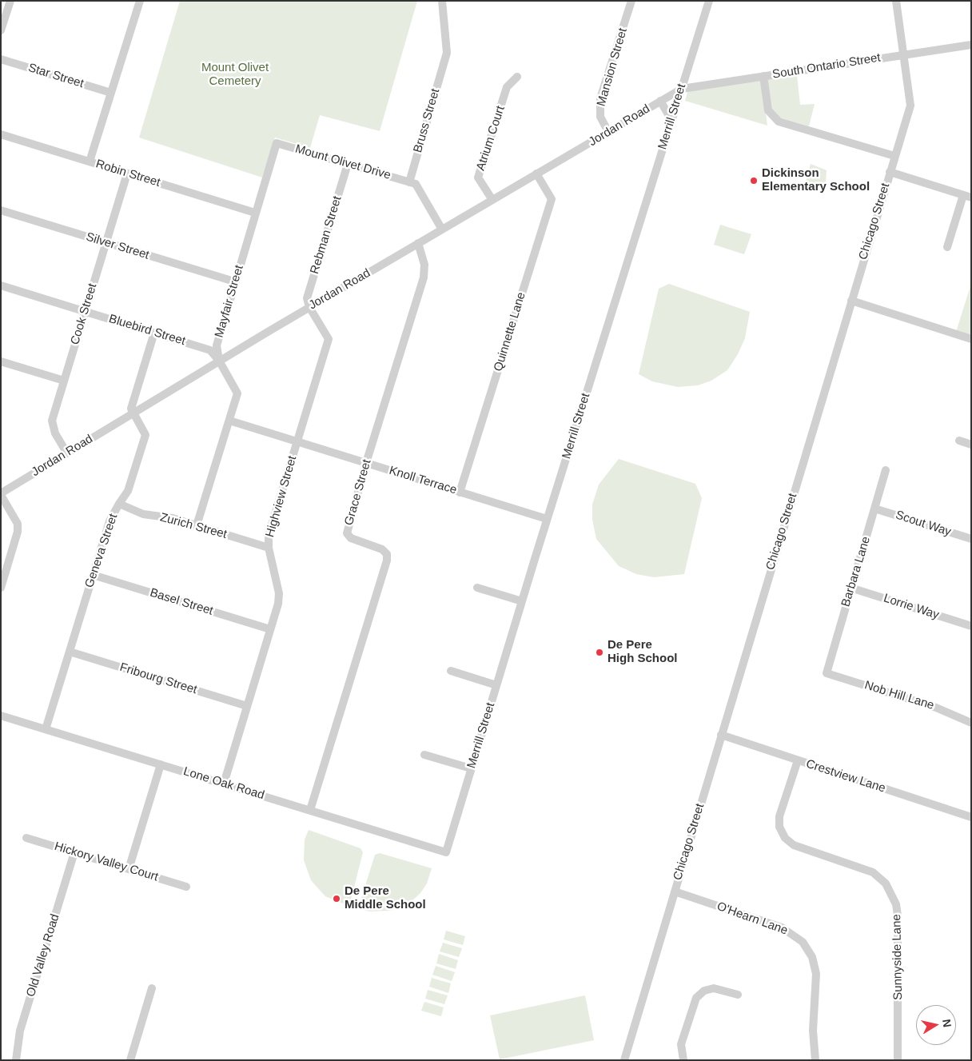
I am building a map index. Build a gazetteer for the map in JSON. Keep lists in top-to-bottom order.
{
  "streets": {
    "street": [
      "South Ontario Street",
      "Mansion Street",
      "Star Street",
      "Merrill Street",
      "Bruss Street",
      "Jordan Road",
      "Atrium Court",
      "Mount Olivet Drive",
      "Robin Street",
      "Chicago Street",
      "Rebman Street",
      "Silver Street",
      "Mayfair Street",
      "Cook Street",
      "Bluebird Street",
      "Quinnette Lane",
      "Knoll Terrace",
      "Grace Street",
      "Highview Street",
      "Scout Way",
      "Zurich Street",
      "Geneva Street",
      "Barbara Lane",
      "Basel Street",
      "Lorrie Way",
      "Fribourg Street",
      "Nob Hill Lane",
      "Crestview Lane",
      "Lone Oak Road",
      "Hickory Valley Court",
      "O'Hearn Lane",
      "Old Valley Road",
      "Sunnyside Lane"
    ]
  },
  "crossings": [
    ["South Ontario Street", "Merrill Street"],
    ["South Ontario Street", "Jordan Road"],
    ["South Ontario Street", "Chicago Street"],
    ["Mansion Street", "Jordan Road"],
    ["Merrill Street", "Jordan Road"],
    ["Merrill Street", "Knoll Terrace"],
    ["Merrill Street", "Lone Oak Road"],
    ["Bruss Street", "Mount Olivet Drive"],
    ["Jordan Road", "Atrium Court"],
    ["Jordan Road", "Rebman Street"],
    ["Jordan Road", "Mayfair Street"],
    ["Jordan Road", "Cook Street"],
    ["Jordan Road", "Bluebird Street"],
    ["Jordan Road", "Quinnette Lane"],
    ["Jordan Road", "Grace Street"],
    ["Jordan Road", "Highview Street"],
    ["Jordan Road", "Geneva Street"],
    ["Mount Olivet Drive", "Rebman Street"],
    ["Mount Olivet Drive", "Mayfair Street"],
    ["Robin Street", "Mayfair Street"],
    ["Robin Street", "Cook Street"],
    ["Chicago Street", "Crestview Lane"],
    ["Chicago Street", "O'Hearn Lane"],
    ["Rebman Street", "Highview Street"],
    ["Silver Street", "Mayfair Street"],
    ["Silver Street", "Cook Street"],
    ["Mayfair Street", "Bluebird Street"],
    ["Mayfair Street", "Knoll Terrace"],
    ["Mayfair Street", "Zurich Street"],
    ["Cook Street", "Bluebird Street"],
    ["Quinnette Lane", "Knoll Terrace"],
    ["Knoll Terrace", "Grace Street"],
    ["Knoll Terrace", "Highview Street"],
    ["Grace Street", "Lone Oak Road"],
    ["Highview Street", "Zurich Street"],
    ["Highview Street", "Basel Street"],
    ["Highview Street", "Fribourg Street"],
    ["Highview Street", "Lone Oak Road"],
    ["Scout Way", "Barbara Lane"],
    ["Zurich Street", "Geneva Street"],
    ["Geneva Street", "Basel Street"],
    ["Geneva Street", "Fribourg Street"],
    ["Geneva Street", "Lone Oak Road"],
    ["Barbara Lane", "Lorrie Way"],
    ["Barbara Lane", "Nob Hill Lane"],
    ["Crestview Lane", "Sunnyside Lane"],
    ["Hickory Valley Court", "Old Valley Road"]
  ],
  "parks": ["Mount Olivet Cemetery"],
  "places": ["Dickinson Elementary School", "De Pere High School", "De Pere Middle School"],
  "north": "right"
}
